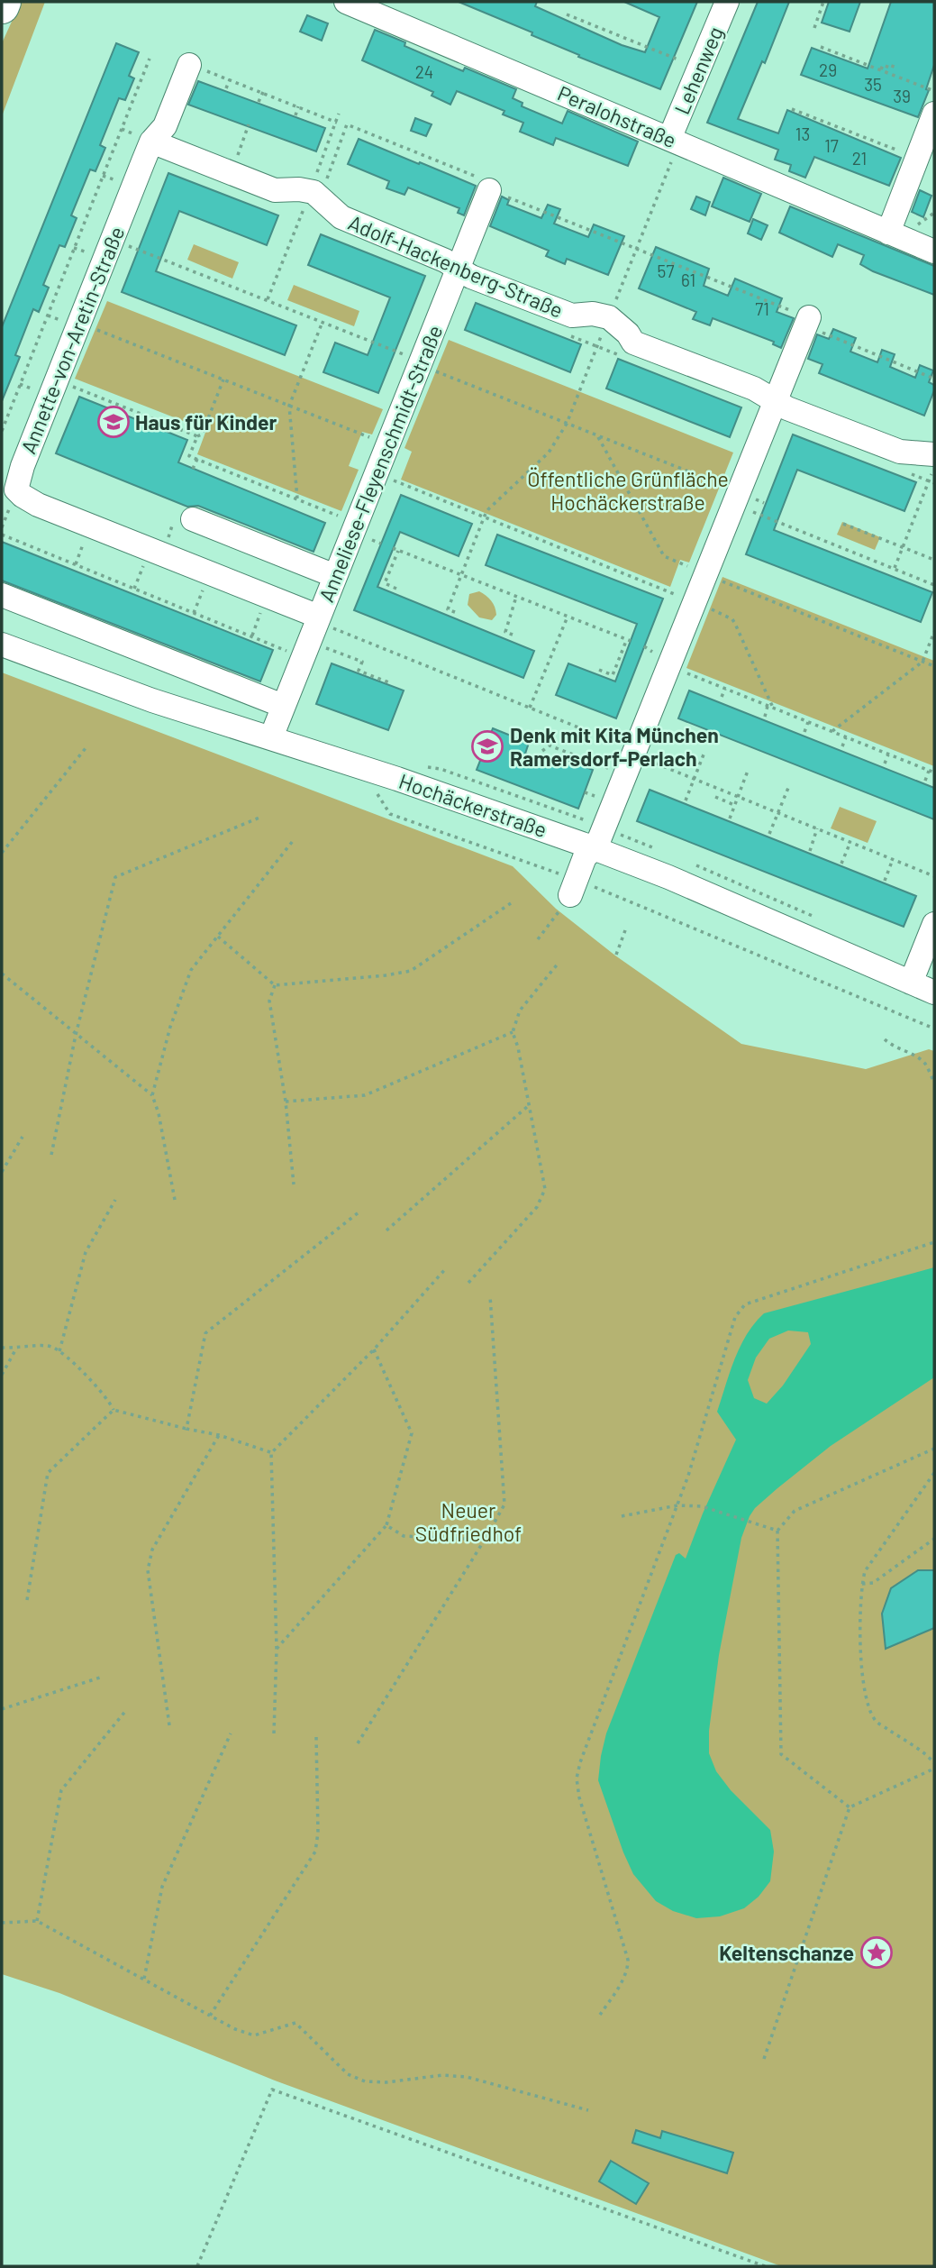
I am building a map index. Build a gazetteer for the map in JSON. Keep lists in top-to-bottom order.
{
  "streets": {
    "street": [
      "Lehenweg",
      "Peralohstraße",
      "Adolf-Hackenberg-Straße",
      "Annette-von-Aretin-Straße",
      "Anneliese-Fleyenschmidt-Straße",
      "Hochäckerstraße"
    ]
  },
  "crossings": [
    ["Lehenweg", "Peralohstraße"],
    ["Adolf-Hackenberg-Straße", "Anneliese-Fleyenschmidt-Straße"],
    ["Annette-von-Aretin-Straße", "Anneliese-Fleyenschmidt-Straße"],
    ["Anneliese-Fleyenschmidt-Straße", "Hochäckerstraße"]
  ],
  "parks": ["Öffentliche Grünfläche Hochäckerstraße", "Neuer Südfriedhof"],
  "places": {
    "school or university": ["Haus für Kinder", "Denk mit Kita München Ramersdorf-Perlach"],
    "place": ["Keltenschanze"]
  },
  "house_numbers": [
    "29",
    "24",
    "35",
    "39",
    "13",
    "17",
    "21",
    "57",
    "61",
    "71"
  ]
}
